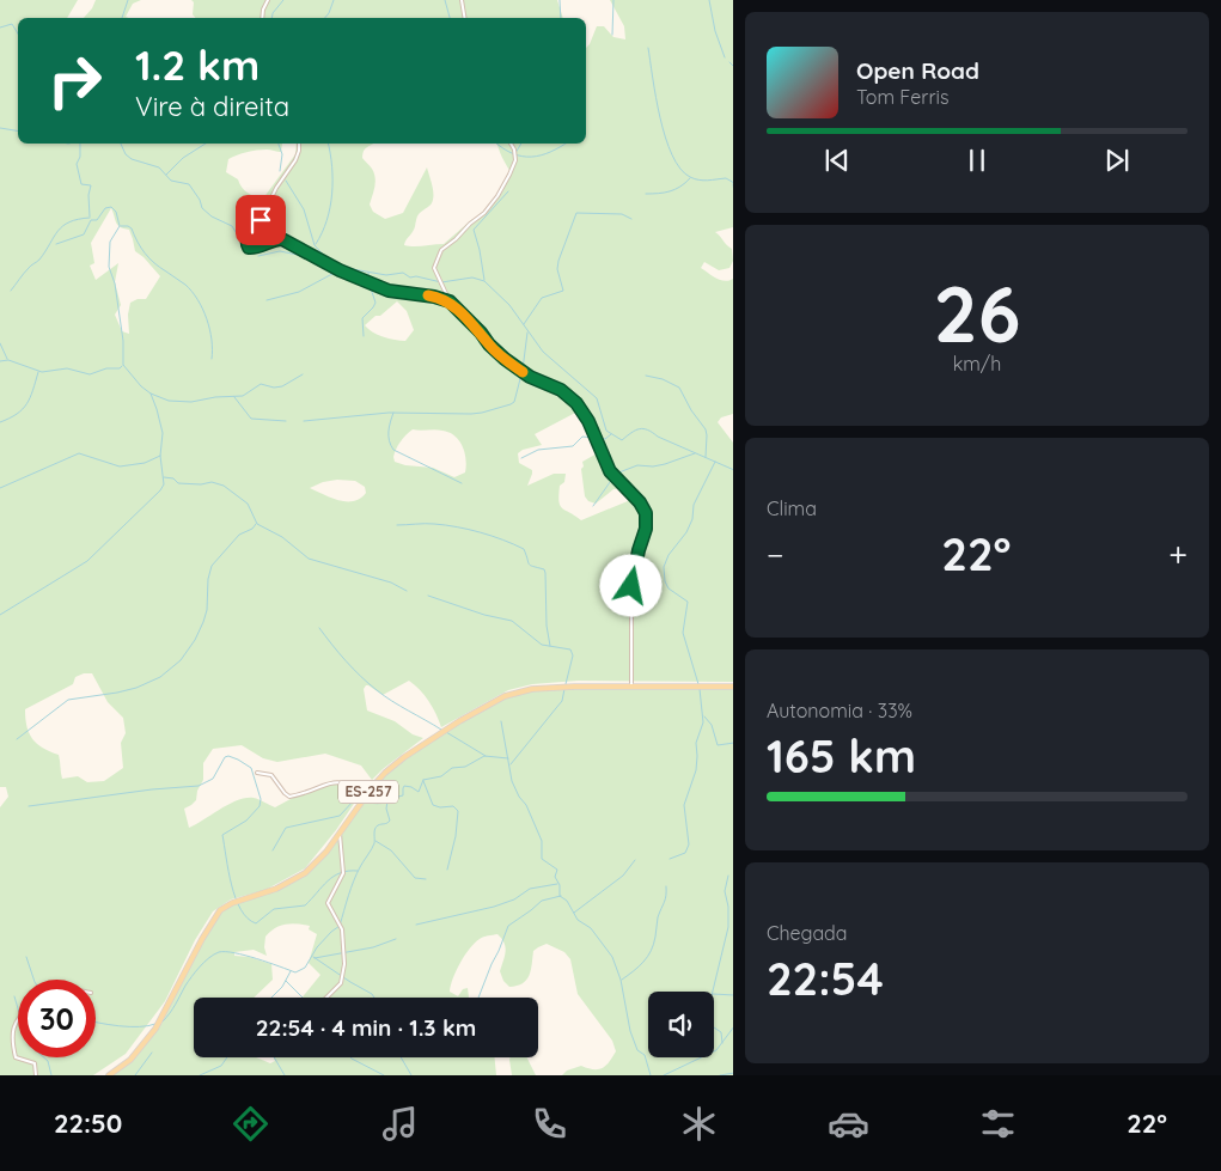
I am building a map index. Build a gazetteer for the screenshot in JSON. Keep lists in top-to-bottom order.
{
  "streets": {
    "main road": ["ES-257"]
  },
  "page": {
    "turn": ["1.2 km", "Vire à direita"],
    "song": ["Open Road", "Tom Ferris"],
    "tile": [
      ["26", "km/h"],
      "Clima",
      ["Autonomia · 33%", "165 km"],
      ["Chegada", "22:54"]
    ],
    "heat": ["−", "22°", "+"],
    "limit": "30",
    "trip": "22:54 · 4 min · 1.3 km",
    "tabs": ["22:50", "22°"]
  }
}
